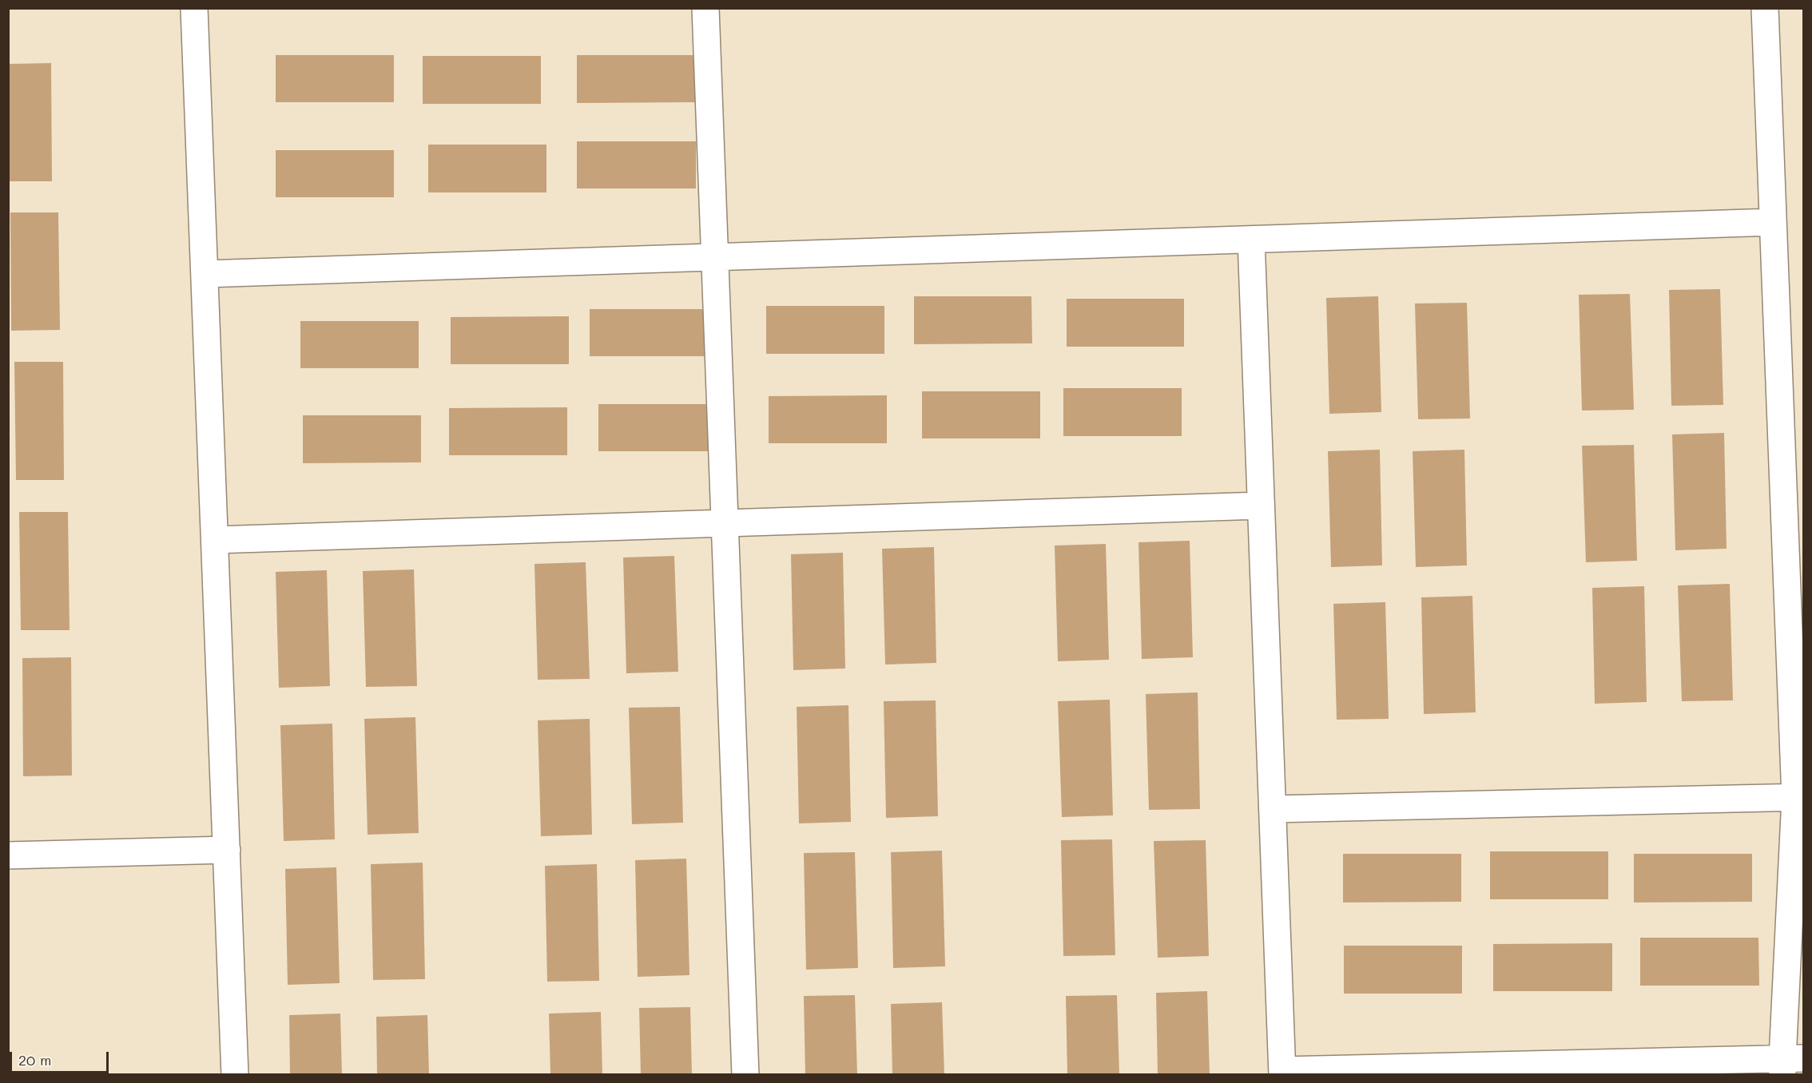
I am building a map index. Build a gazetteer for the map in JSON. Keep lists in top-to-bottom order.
{
  "scale_bar": "20 m"
}
